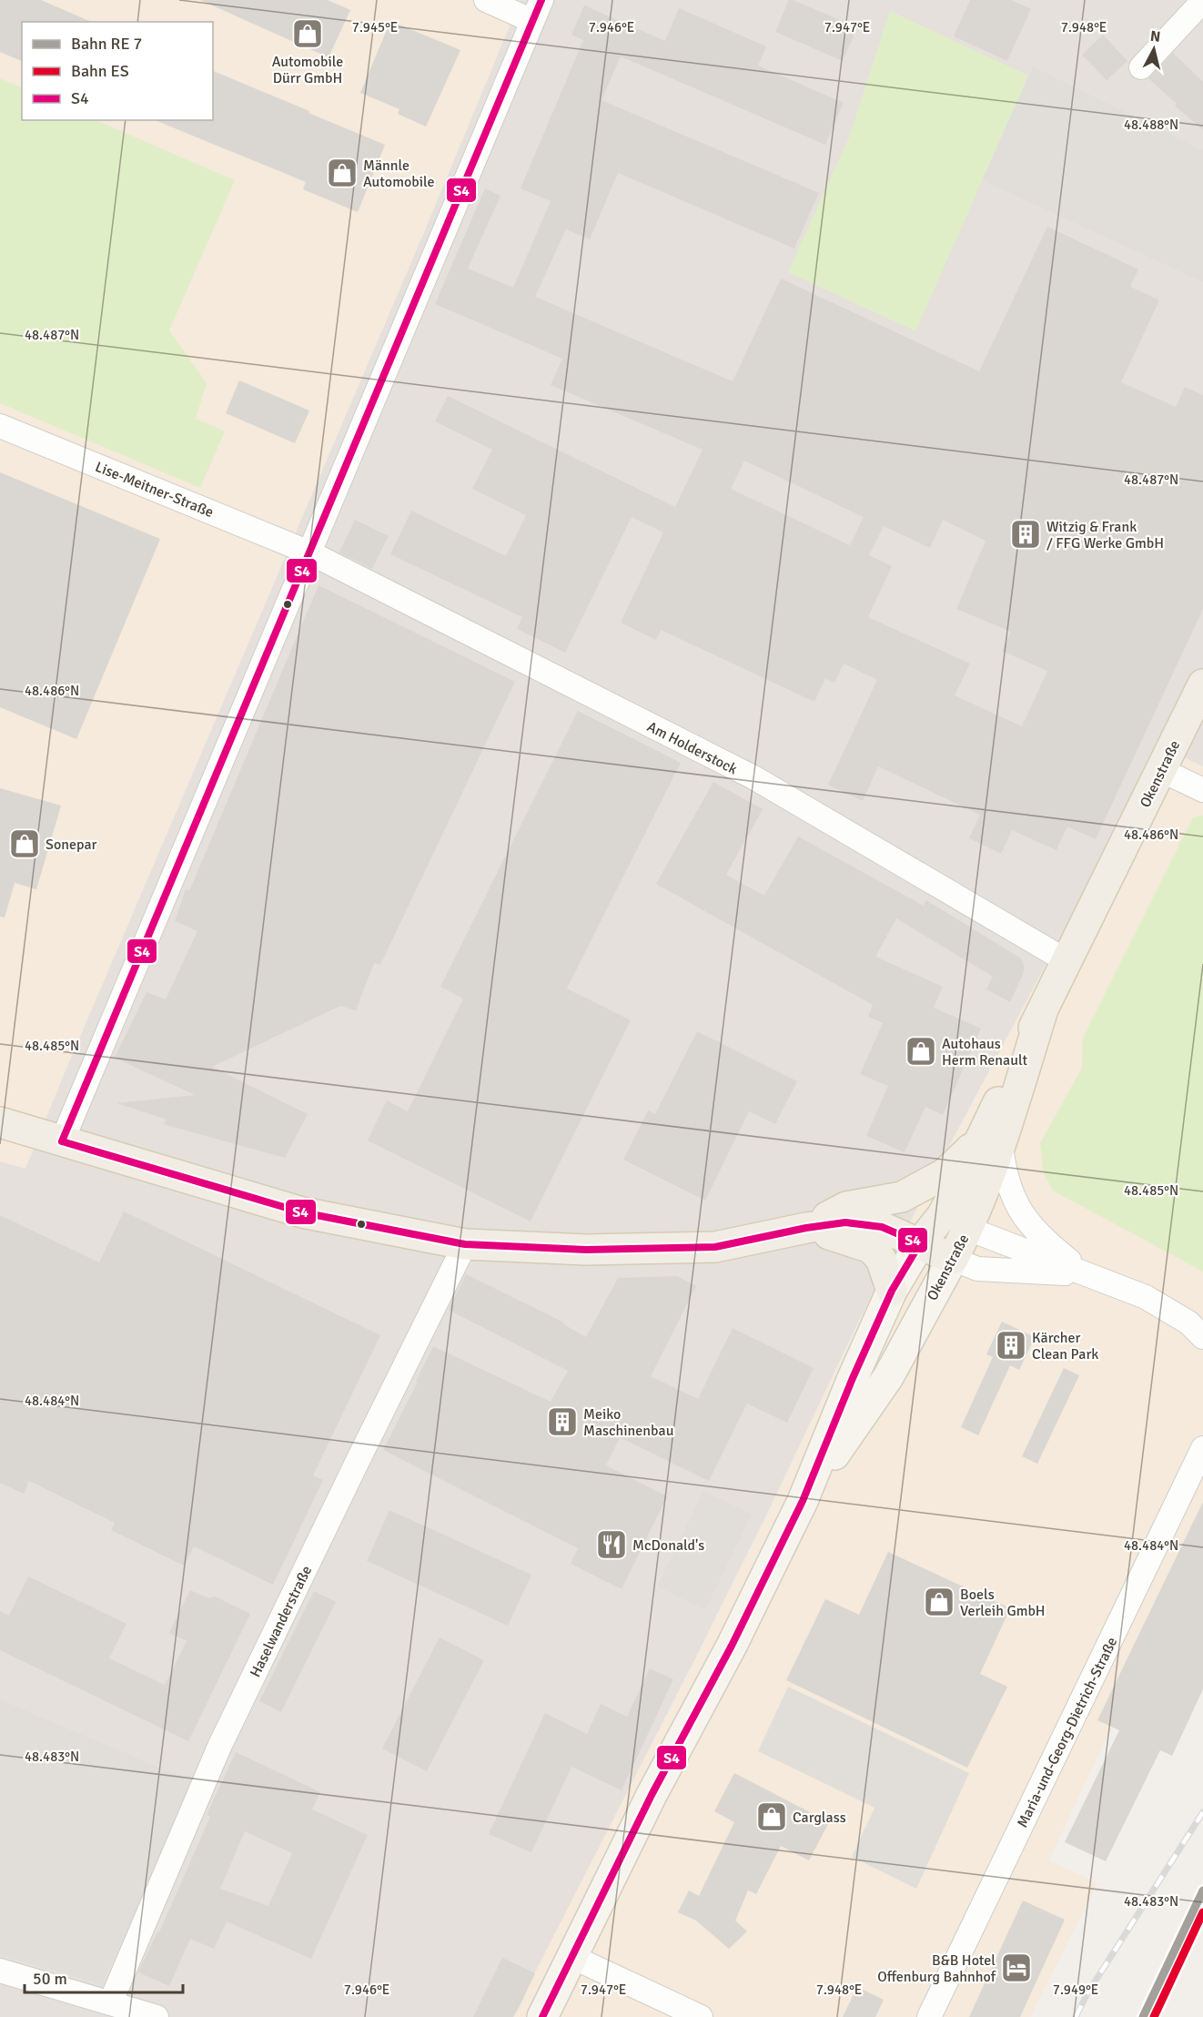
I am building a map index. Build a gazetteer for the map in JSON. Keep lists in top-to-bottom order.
{
  "streets": {
    "main road": ["Okenstraße"],
    "street": [
      "Lise-Meitner-Straße",
      "Am Holderstock",
      "Haselwanderstraße",
      "Maria-und-Georg-Dietrich-Straße"
    ]
  },
  "crossings": [
    ["Lise-Meitner-Straße", "Am Holderstock"],
    ["Am Holderstock", "Okenstraße"]
  ],
  "places": {
    "shop": [
      "Automobile Dürr GmbH",
      "Männle Automobile",
      "Sonepar",
      "Autohaus Herm Renault",
      "Boels Verleih GmbH",
      "Carglass"
    ],
    "building": ["Witzig & Frank / FFG Werke GmbH", "Kärcher Clean Park", "Meiko Maschinenbau"],
    "restaurant": ["McDonald's"],
    "hotel": ["B&B Hotel Offenburg Bahnhof"]
  },
  "lines": ["transit line S4", "rail line ES"],
  "legend": ["Bahn RE 7", "Bahn ES", "S4"],
  "scale_bar": "50 m",
  "north": "top",
  "coordinates": [
    "7.945°E",
    "7.946°E",
    "7.947°E",
    "7.948°E",
    "48.488°N",
    "48.487°N",
    "48.486°N",
    "48.485°N",
    "48.484°N",
    "48.483°N",
    "7.949°E"
  ]
}
